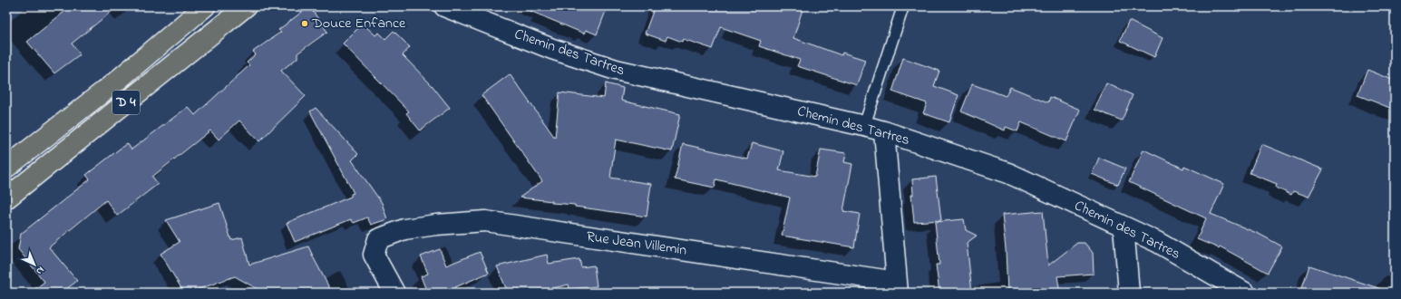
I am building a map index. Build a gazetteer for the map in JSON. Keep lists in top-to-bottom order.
{
  "streets": {
    "main road": ["D 4"],
    "street": ["Chemin des Tartres", "Rue Jean Villemin"]
  },
  "places": ["Douce Enfance"],
  "north": "bottom right"
}
